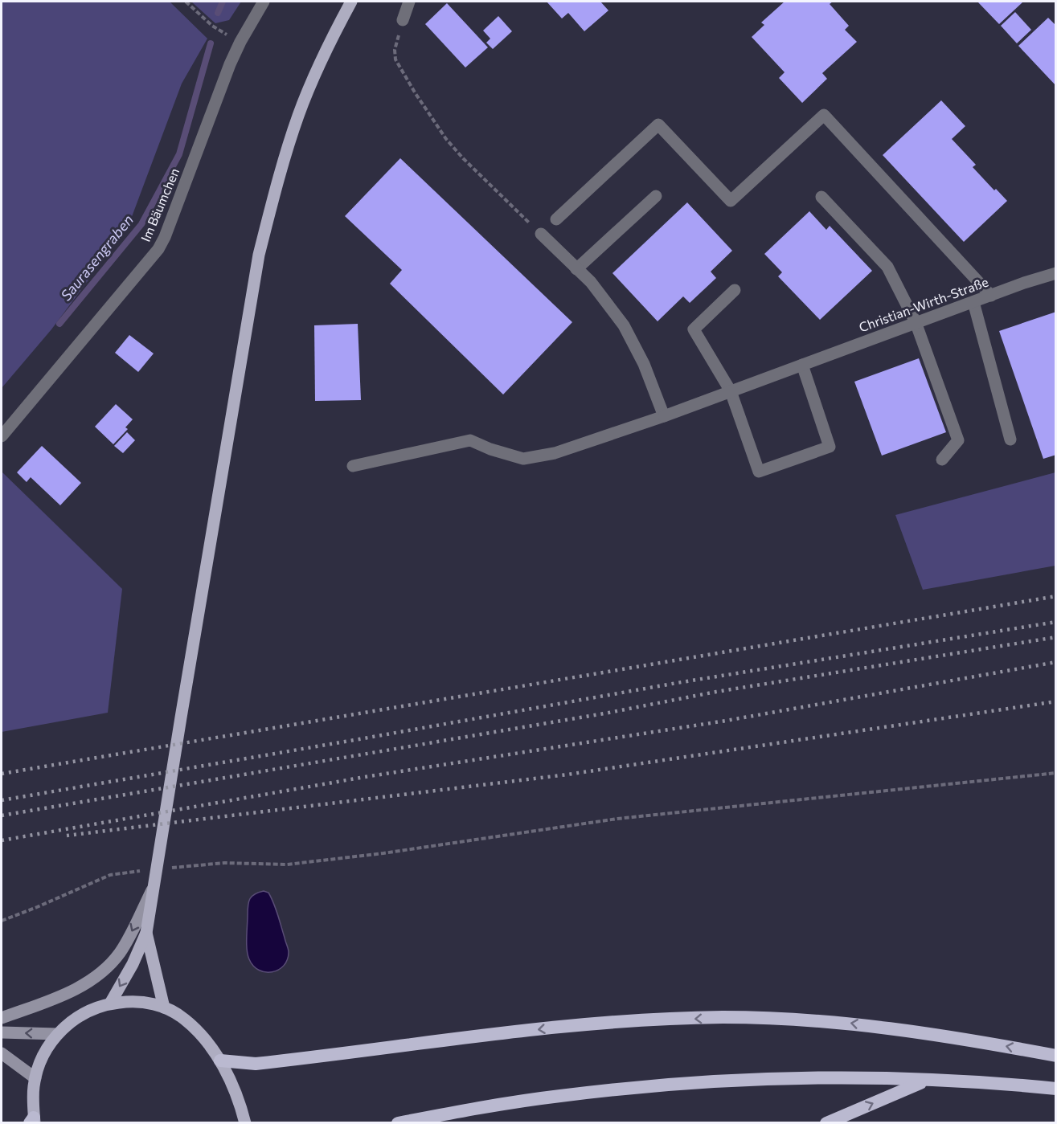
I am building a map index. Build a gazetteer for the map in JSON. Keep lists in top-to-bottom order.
{
  "streets": {
    "street": ["Im Bäumchen", "Christian-Wirth-Straße"]
  },
  "water": ["Saurasengraben"]
}
